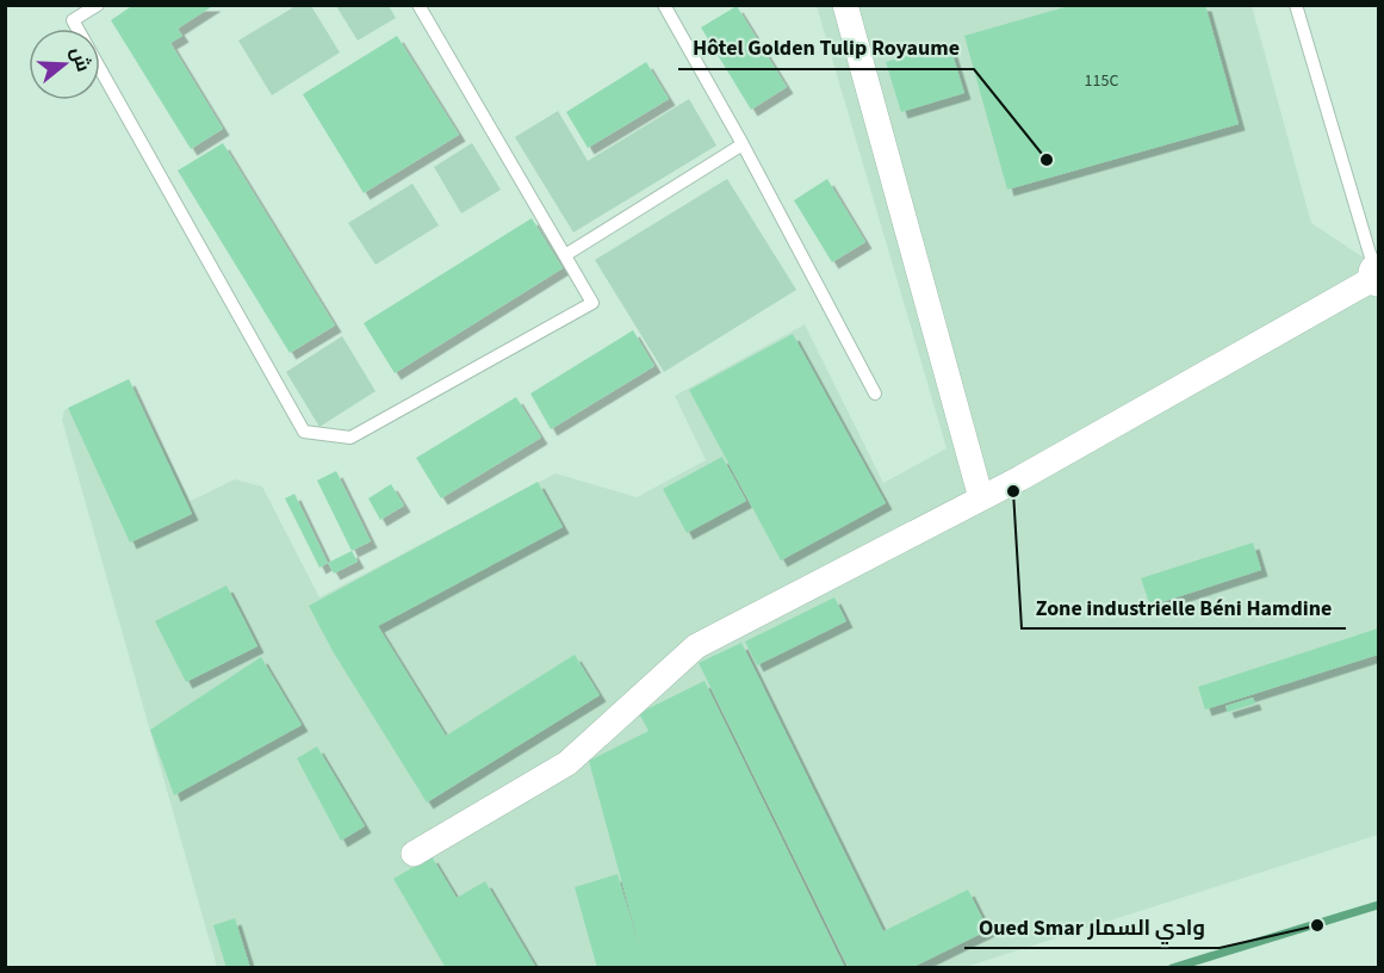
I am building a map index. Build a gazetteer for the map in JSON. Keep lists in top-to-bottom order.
{
  "places": ["Hôtel Golden Tulip Royaume", "Zone industrielle Béni Hamdine", "Oued Smar وادي السمار"],
  "house_numbers": ["115C"],
  "north": "right"
}
